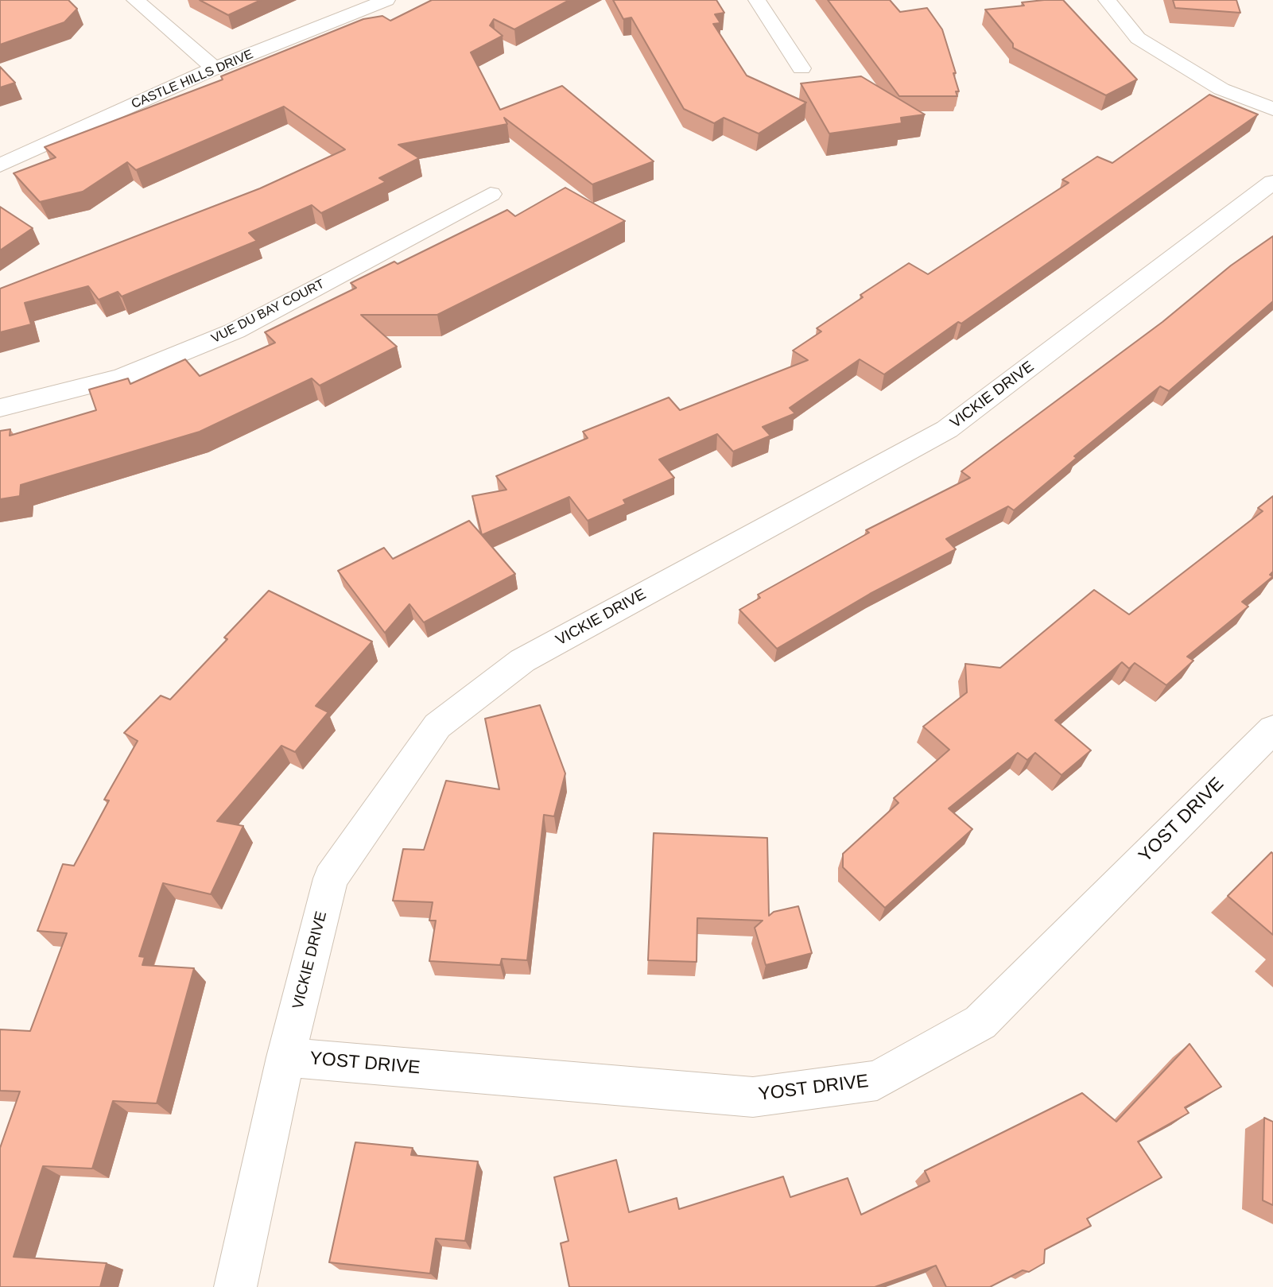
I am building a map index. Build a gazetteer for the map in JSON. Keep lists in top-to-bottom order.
{
  "streets": {
    "street": [
      "CASTLE HILLS DRIVE",
      "VUE DU BAY COURT",
      "VICKIE DRIVE",
      "YOST DRIVE"
    ]
  },
  "crossings": [
    ["VICKIE DRIVE", "YOST DRIVE"]
  ]
}
